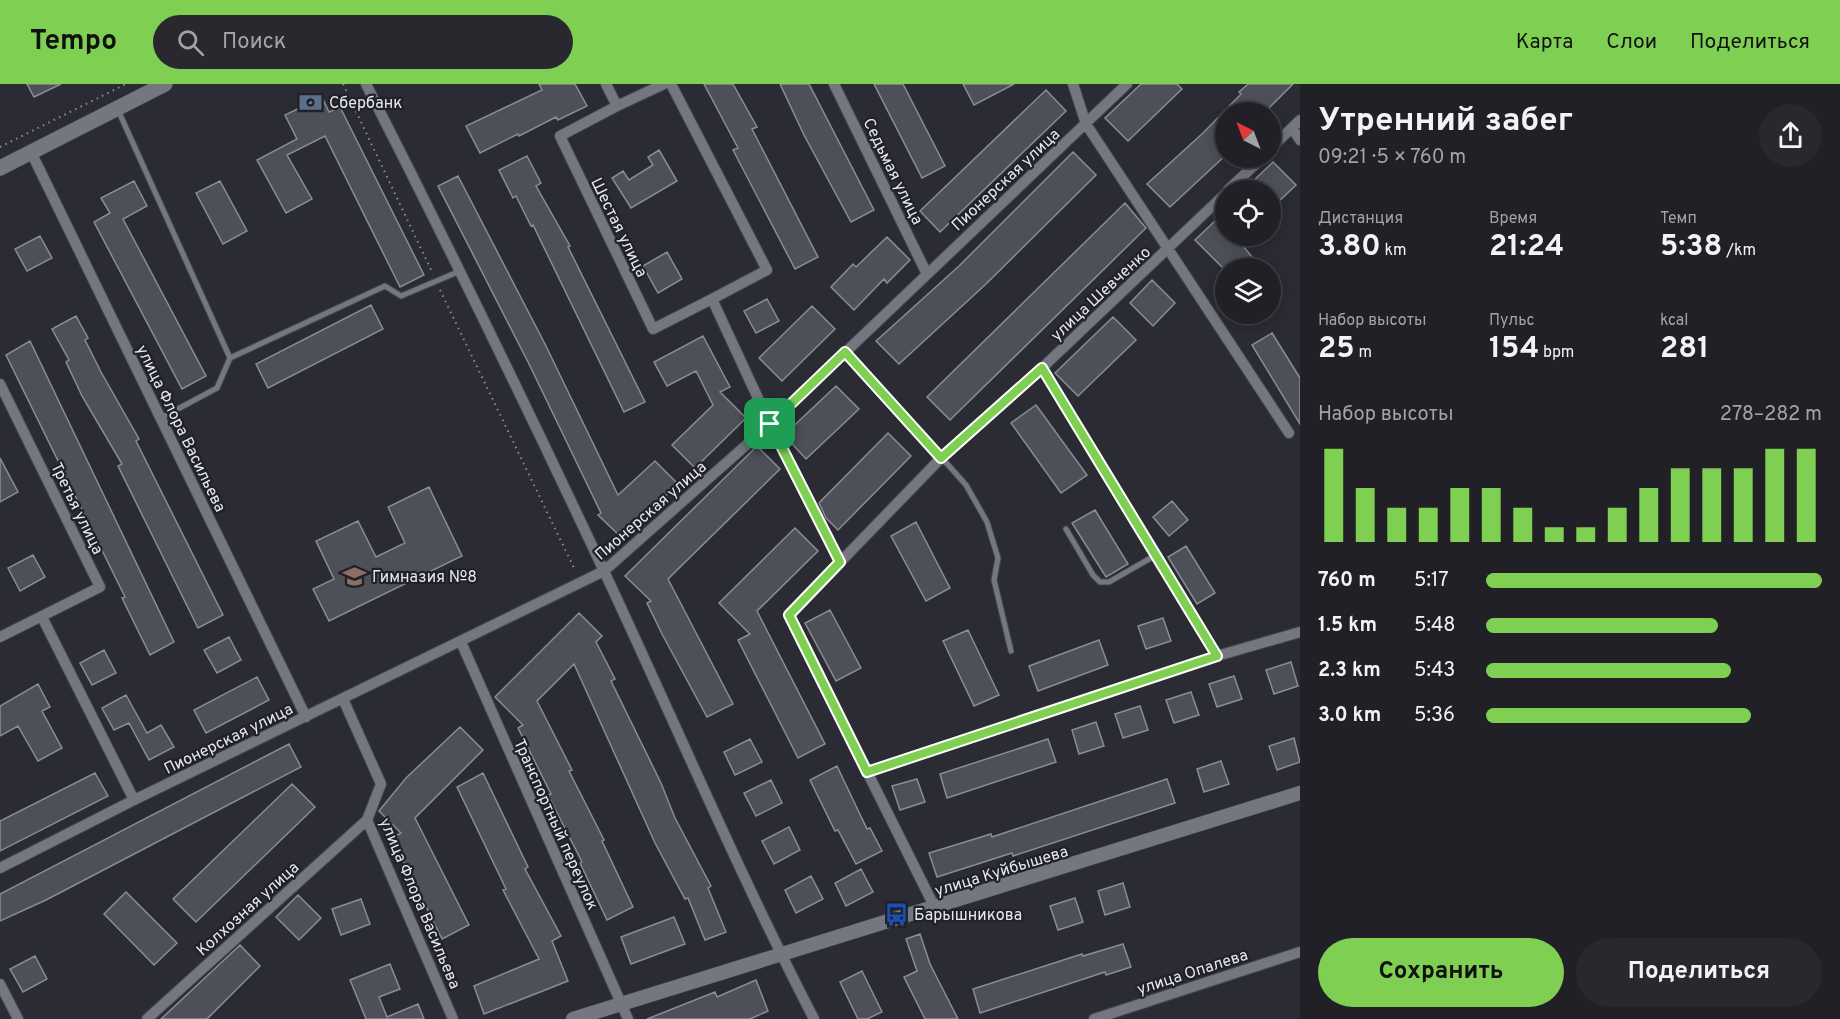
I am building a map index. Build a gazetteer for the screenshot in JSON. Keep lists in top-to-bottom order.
{
  "streets": {
    "street": [
      "Седьмая улица",
      "Пионерская улица",
      "Шестая улица",
      "улица Шевченко",
      "улица Флора Васильева",
      "Третья улица",
      "Транспортный переулок",
      "улица Куйбышева",
      "Колхозная улица",
      "улица Опалева"
    ]
  },
  "crossings": [
    ["Седьмая улица", "Пионерская улица"],
    ["Пионерская улица", "улица Флора Васильева"],
    ["Пионерская улица", "Транспортный переулок"],
    ["улица Флора Васильева", "Колхозная улица"],
    ["Транспортный переулок", "улица Куйбышева"]
  ],
  "places": {
    "bank": ["Сбербанк"],
    "school or university": ["Гимназия №8"],
    "bus stop": ["Барышникова"]
  },
  "north": "top left",
  "page": {
    "header": "Tempo",
    "search": "Поиск",
    "nav": ["Карта", "Слои", "Поделиться"],
    "heading": ["Утренний забег", "09:21 · 5 × 760 m"],
    "stats": [
      ["Дистанция", "3.80 km"],
      ["Время", "21:24"],
      ["Темп", "5:38 /km"],
      ["Набор высоты", "25 m"],
      ["Пульс", "154 bpm"],
      ["kcal", "281"]
    ],
    "chart": ["Набор высоты", "278–282 m"],
    "list": [
      {
        "name": "760 m",
        "note": "5:17"
      },
      {
        "name": "1.5 km",
        "note": "5:48"
      },
      {
        "name": "2.3 km",
        "note": "5:43"
      },
      {
        "name": "3.0 km",
        "note": "5:36"
      }
    ],
    "buttons": ["Сохранить", "Поделиться"]
  }
}
